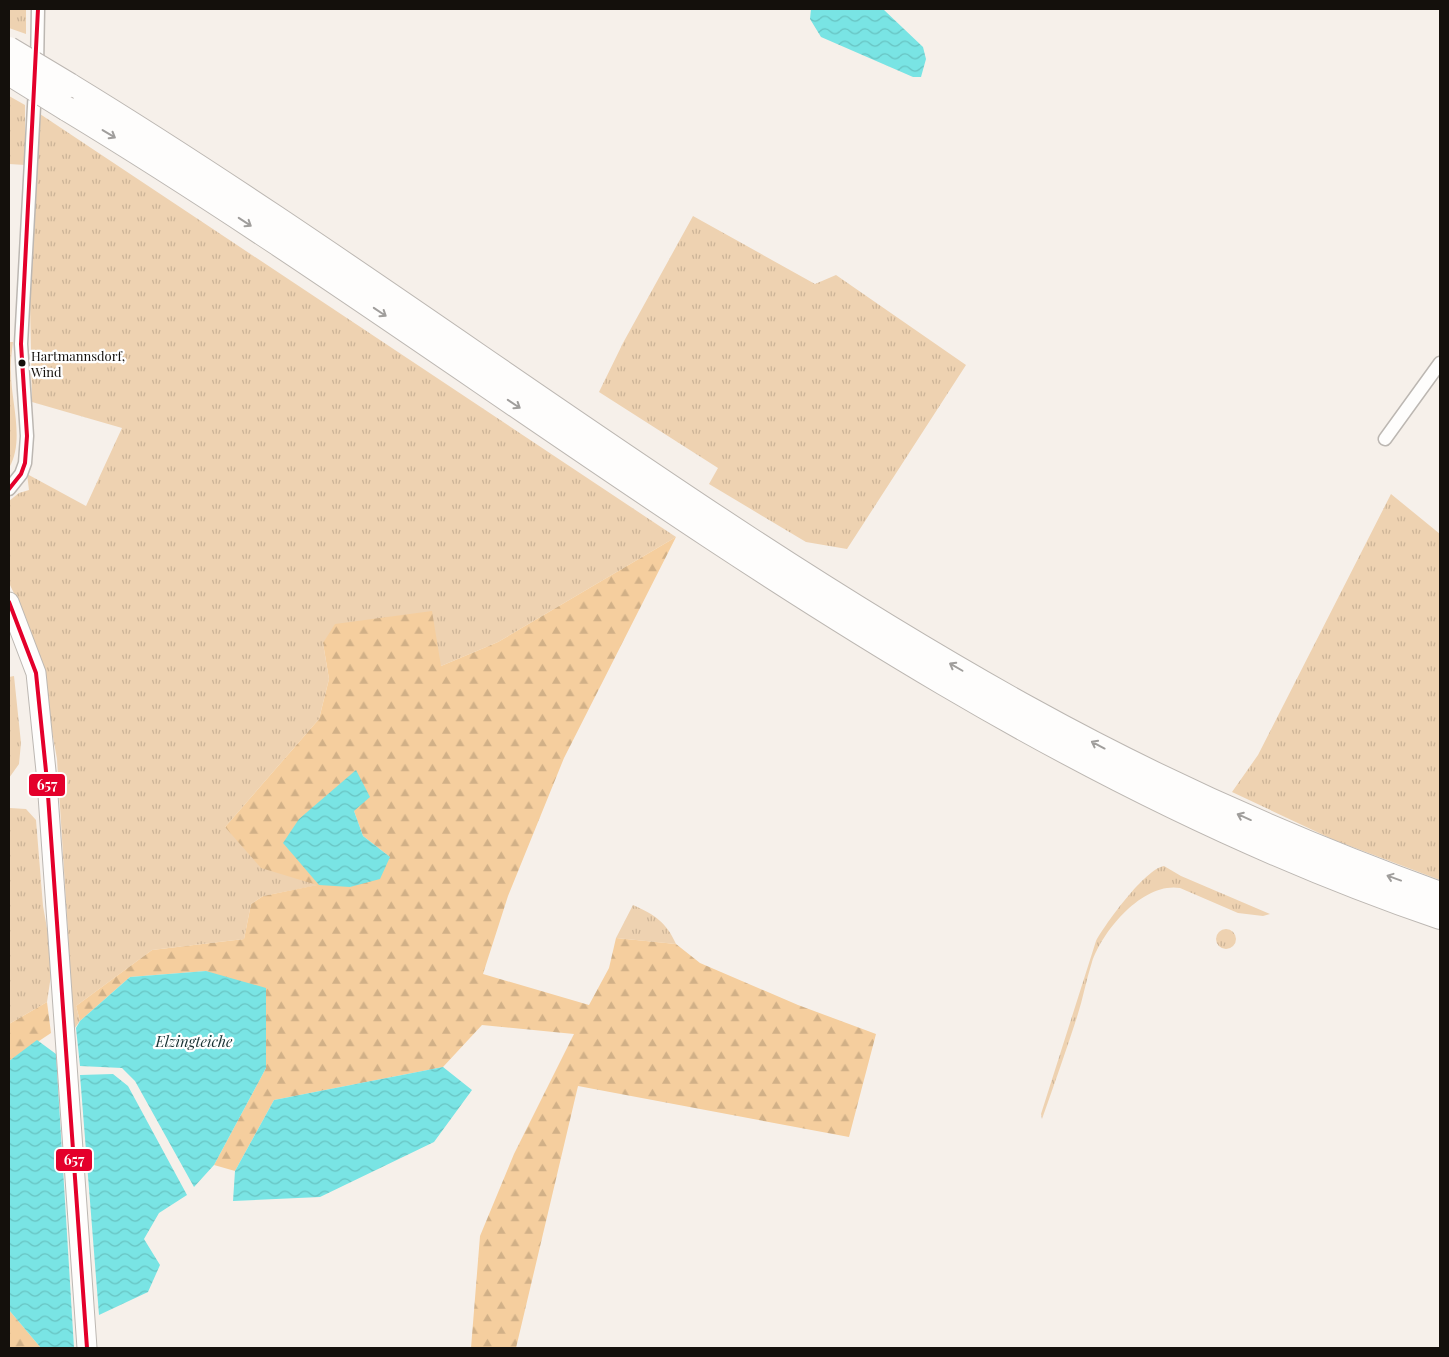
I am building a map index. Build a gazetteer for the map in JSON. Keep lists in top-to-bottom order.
{
  "water": ["Elzingteiche"],
  "places": ["Hartmannsdorf, Wind"],
  "lines": ["transit line 657"]
}
